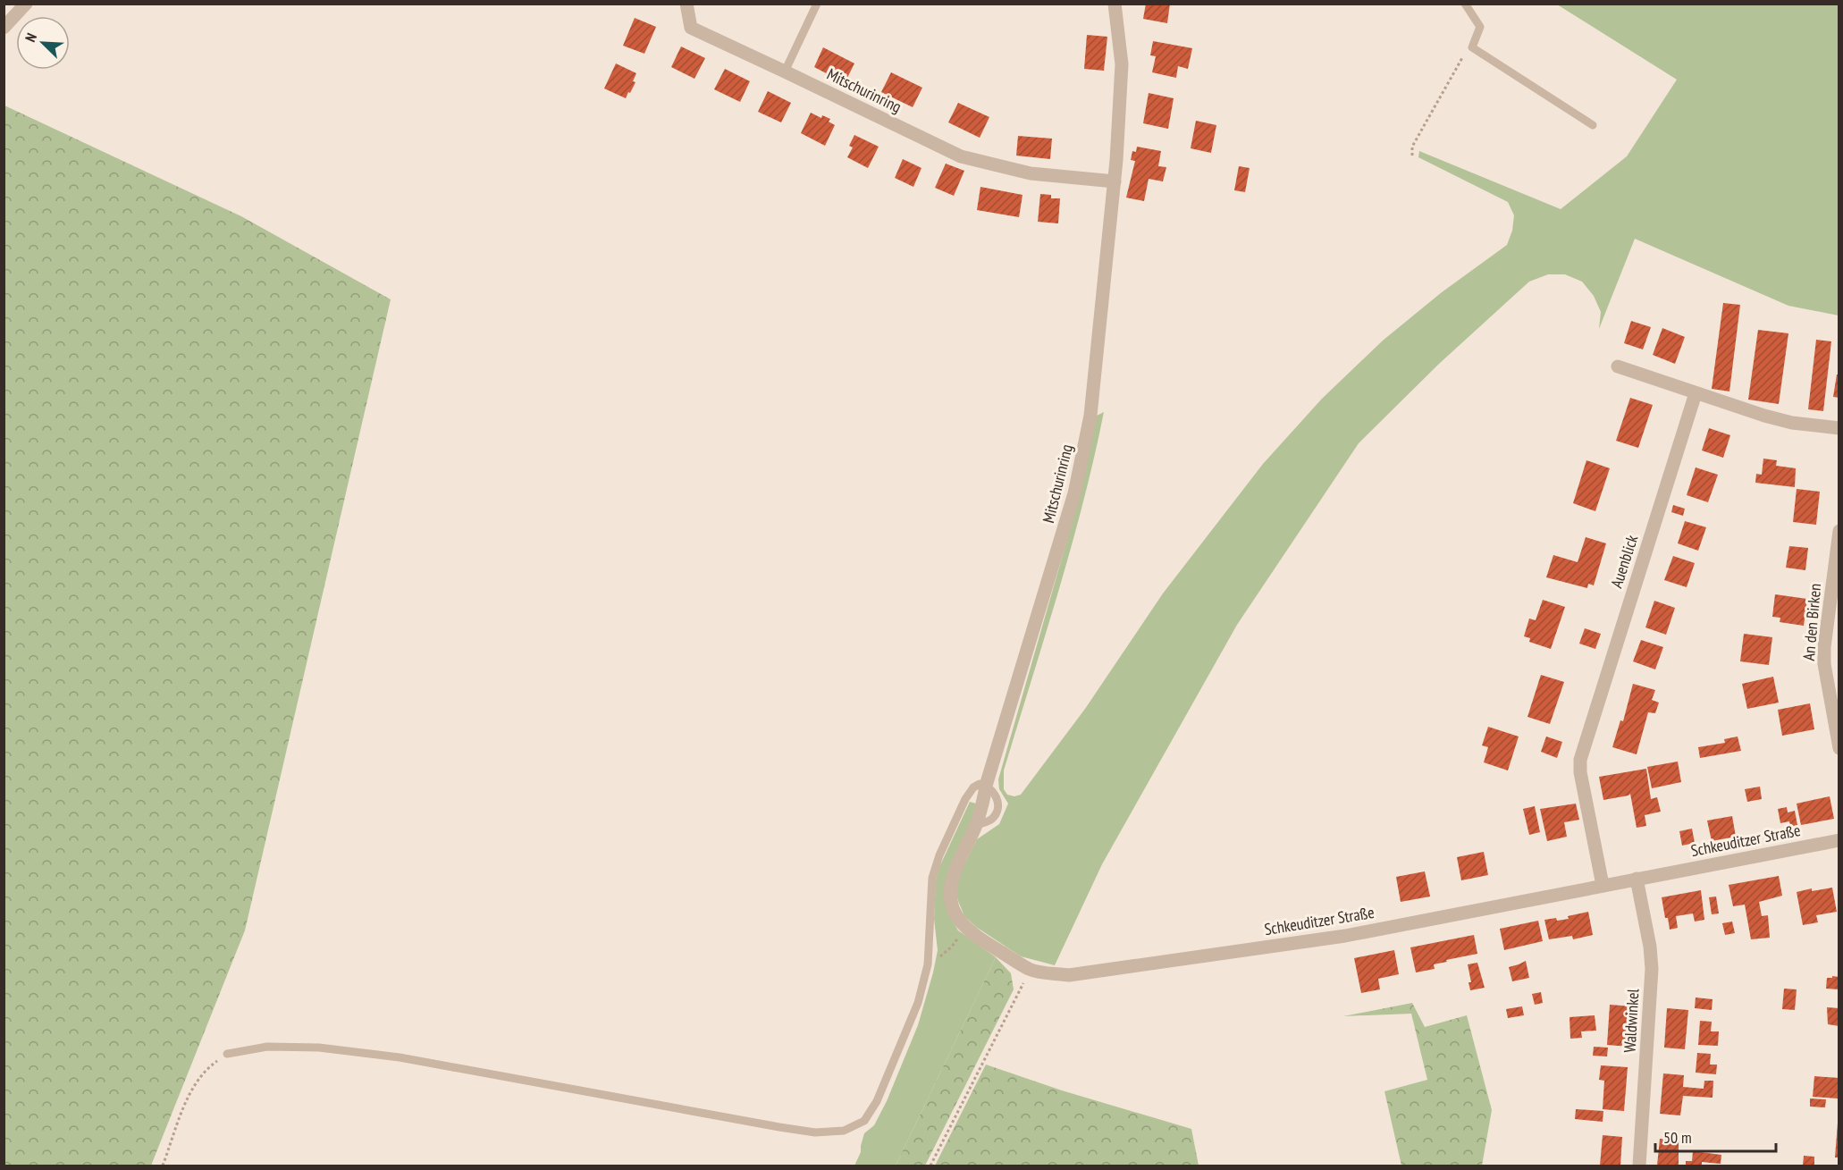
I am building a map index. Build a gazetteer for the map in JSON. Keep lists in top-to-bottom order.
{
  "streets": {
    "street": [
      "Mitschurinring",
      "Auenblick",
      "An den Birken",
      "Schkeuditzer Straße",
      "Waldwinkel"
    ]
  },
  "crossings": [
    ["Mitschurinring", "Schkeuditzer Straße"],
    ["Auenblick", "Schkeuditzer Straße"],
    ["Schkeuditzer Straße", "Waldwinkel"]
  ],
  "scale_bar": "50 m",
  "north": "top left"
}
